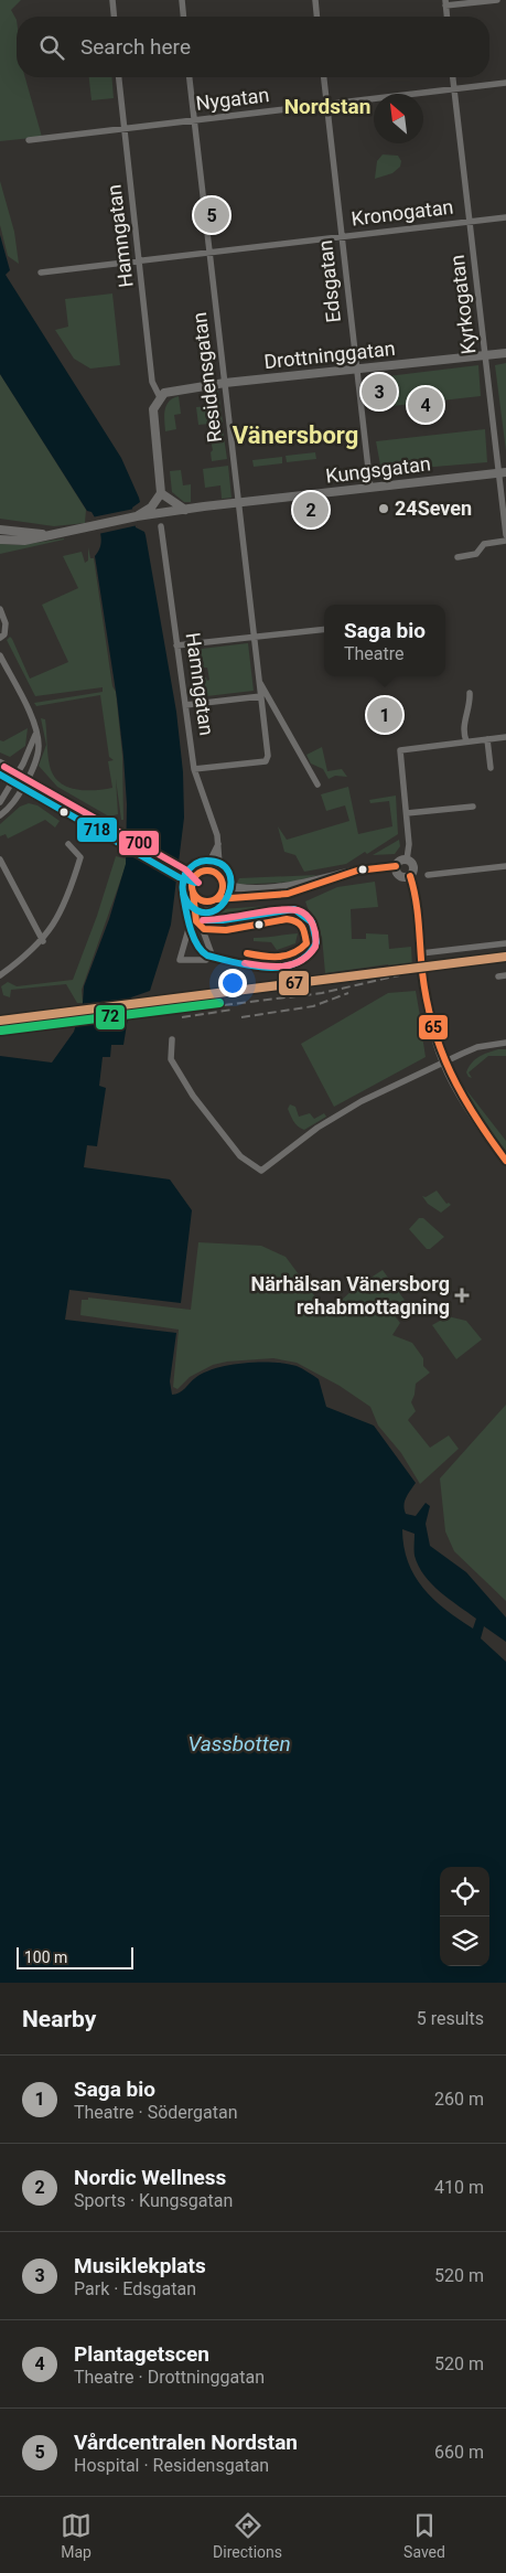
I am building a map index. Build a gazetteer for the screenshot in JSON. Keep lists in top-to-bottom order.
{
  "streets": {
    "main road": ["Drottninggatan", "Kungsgatan"],
    "street": [
      "Nygatan",
      "Kronogatan",
      "Hamngatan",
      "Edsgatan",
      "Kyrkogatan",
      "Residensgatan"
    ]
  },
  "crossings": [
    ["Nygatan", "Hamngatan"],
    ["Nygatan", "Edsgatan"],
    ["Nygatan", "Kyrkogatan"],
    ["Nygatan", "Residensgatan"],
    ["Kronogatan", "Hamngatan"],
    ["Kronogatan", "Edsgatan"],
    ["Kronogatan", "Kyrkogatan"],
    ["Kronogatan", "Residensgatan"],
    ["Hamngatan", "Drottninggatan"],
    ["Hamngatan", "Residensgatan"],
    ["Edsgatan", "Drottninggatan"],
    ["Edsgatan", "Kungsgatan"],
    ["Kyrkogatan", "Drottninggatan"],
    ["Kyrkogatan", "Kungsgatan"],
    ["Drottninggatan", "Residensgatan"],
    ["Residensgatan", "Kungsgatan"]
  ],
  "districts": ["Nordstan", "Vänersborg"],
  "water": ["Vassbotten"],
  "places": {
    "other": ["24Seven"],
    "health": ["Närhälsan Vänersborg rehabmottagning"]
  },
  "lines": [
    "transit line 700",
    "transit line 718",
    "transit line 65",
    "transit line 67",
    "transit line 72"
  ],
  "scale_bar": "100 m",
  "north": "top left",
  "page": {
    "search": "Search here",
    "pins": [
      "5",
      "3",
      "4",
      "2",
      "1"
    ],
    "popup": ["Saga bio", "Theatre"],
    "scale": "100 m",
    "heading": ["Nearby", "5 results"],
    "list": [
      {
        "mark": "1",
        "name": "Saga bio",
        "note": "Theatre · Södergatan",
        "value": "260 m"
      },
      {
        "mark": "2",
        "name": "Nordic Wellness",
        "note": "Sports · Kungsgatan",
        "value": "410 m"
      },
      {
        "mark": "3",
        "name": "Musiklekplats",
        "note": "Park · Edsgatan",
        "value": "520 m"
      },
      {
        "mark": "4",
        "name": "Plantagetscen",
        "note": "Theatre · Drottninggatan",
        "value": "520 m"
      },
      {
        "mark": "5",
        "name": "Vårdcentralen Nordstan",
        "note": "Hospital · Residensgatan",
        "value": "660 m"
      }
    ],
    "nav": ["Map", "Directions", "Saved"]
  }
}
